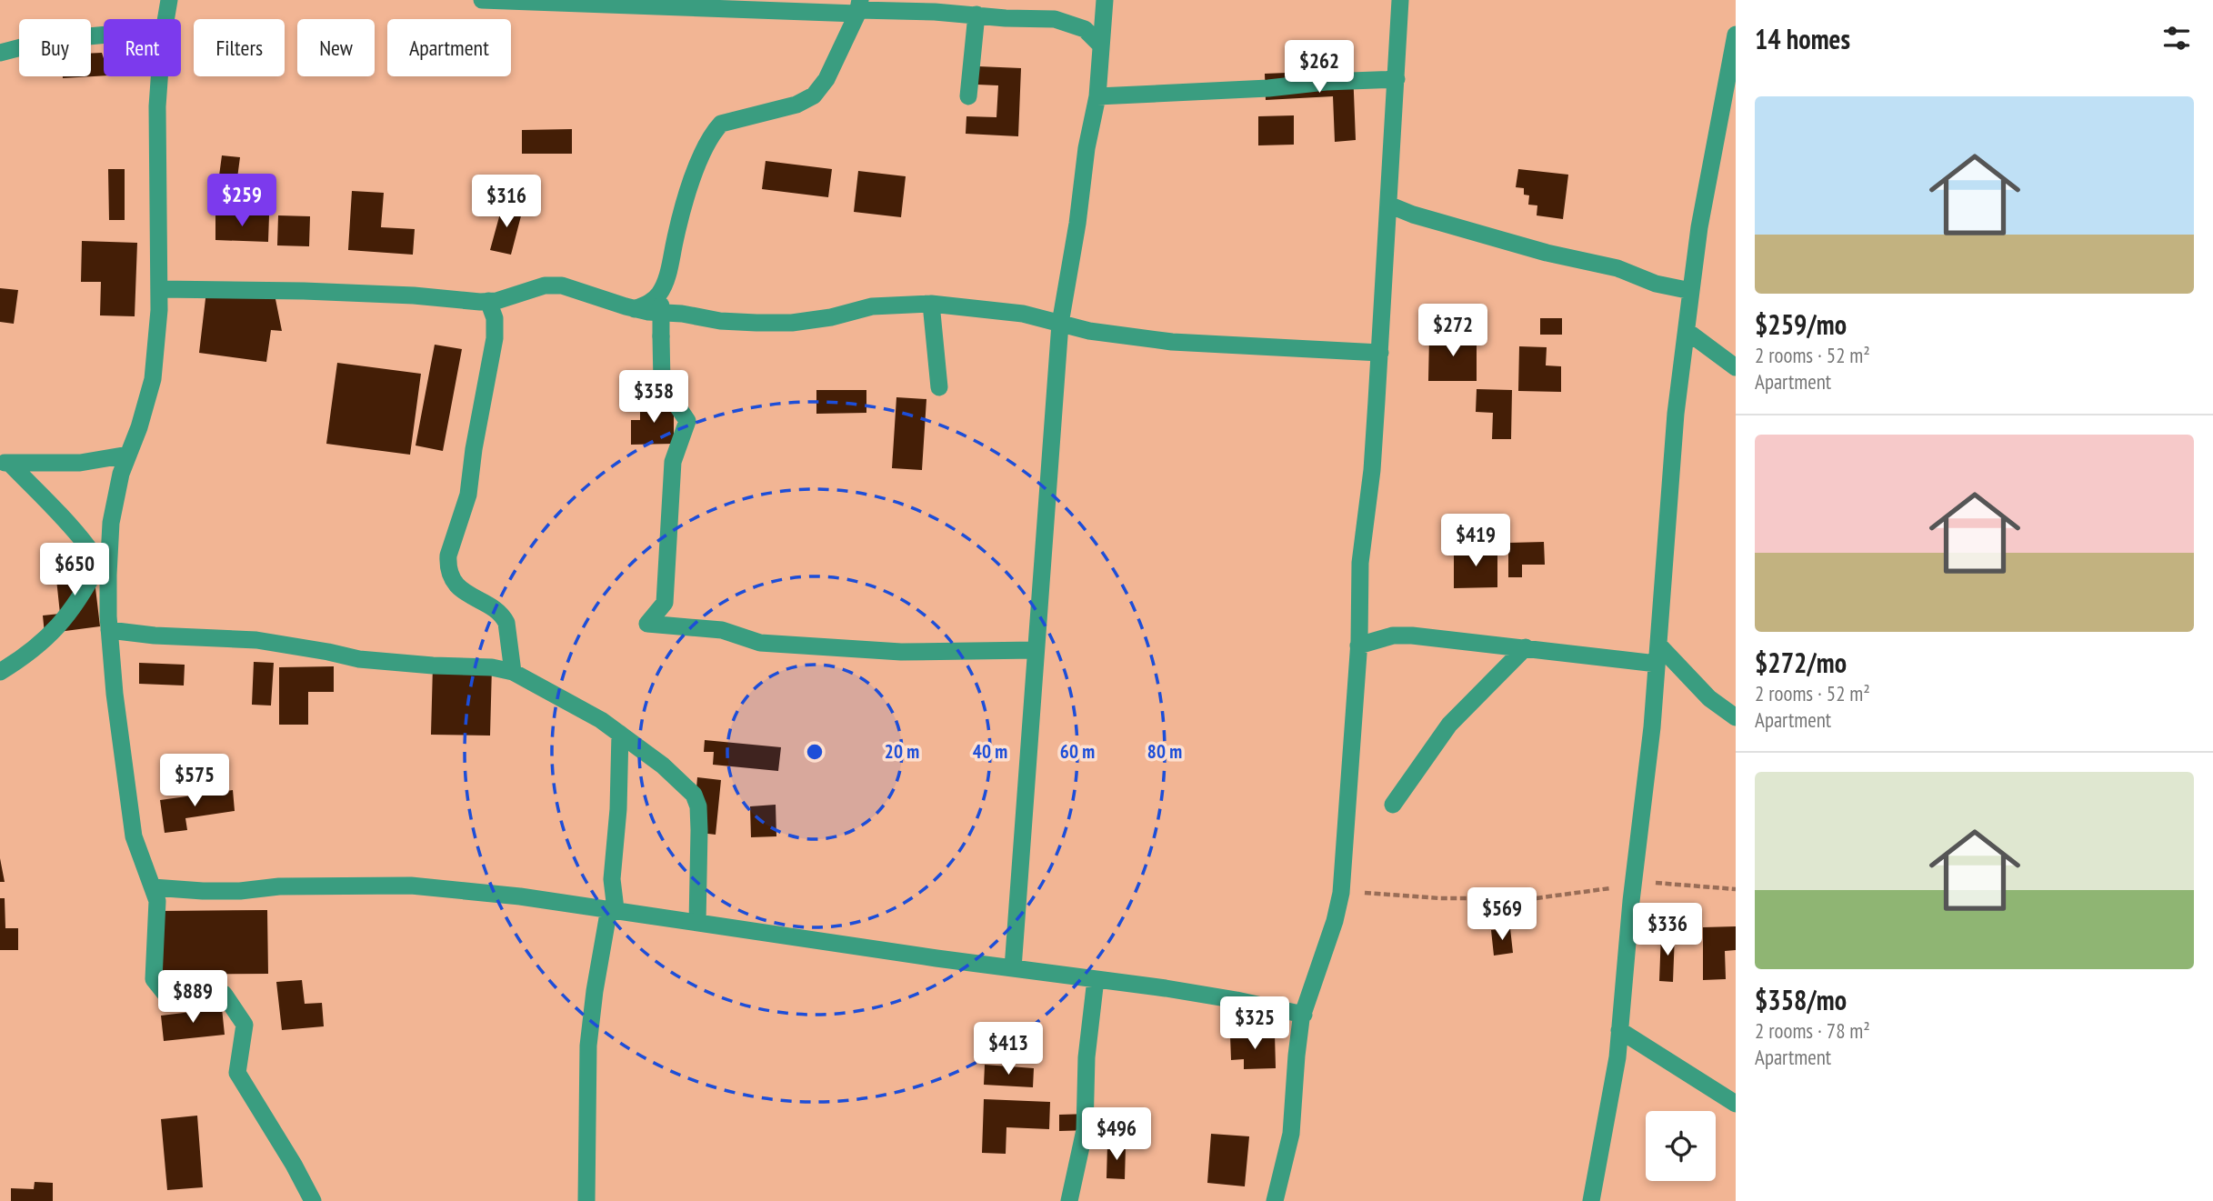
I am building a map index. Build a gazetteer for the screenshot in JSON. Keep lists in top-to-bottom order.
{
  "page": {
    "heading": "14 homes",
    "chip": [
      "Buy",
      "Rent",
      "Filters",
      "New",
      "Apartment"
    ],
    "price": [
      "$262",
      "$259",
      "$316",
      "$272",
      "$358",
      "$419",
      "$650",
      "$575",
      "$569",
      "$336",
      "$889",
      "$325",
      "$413",
      "$496"
    ],
    "list": [
      {
        "name": "$259/mo",
        "note": "2 rooms · 52 m² · Apartment"
      },
      {
        "name": "$272/mo",
        "note": "2 rooms · 52 m² · Apartment"
      },
      {
        "name": "$358/mo",
        "note": "2 rooms · 78 m² · Apartment"
      }
    ]
  },
  "rings": [
    "20 m",
    "40 m",
    "60 m",
    "80 m"
  ]
}
